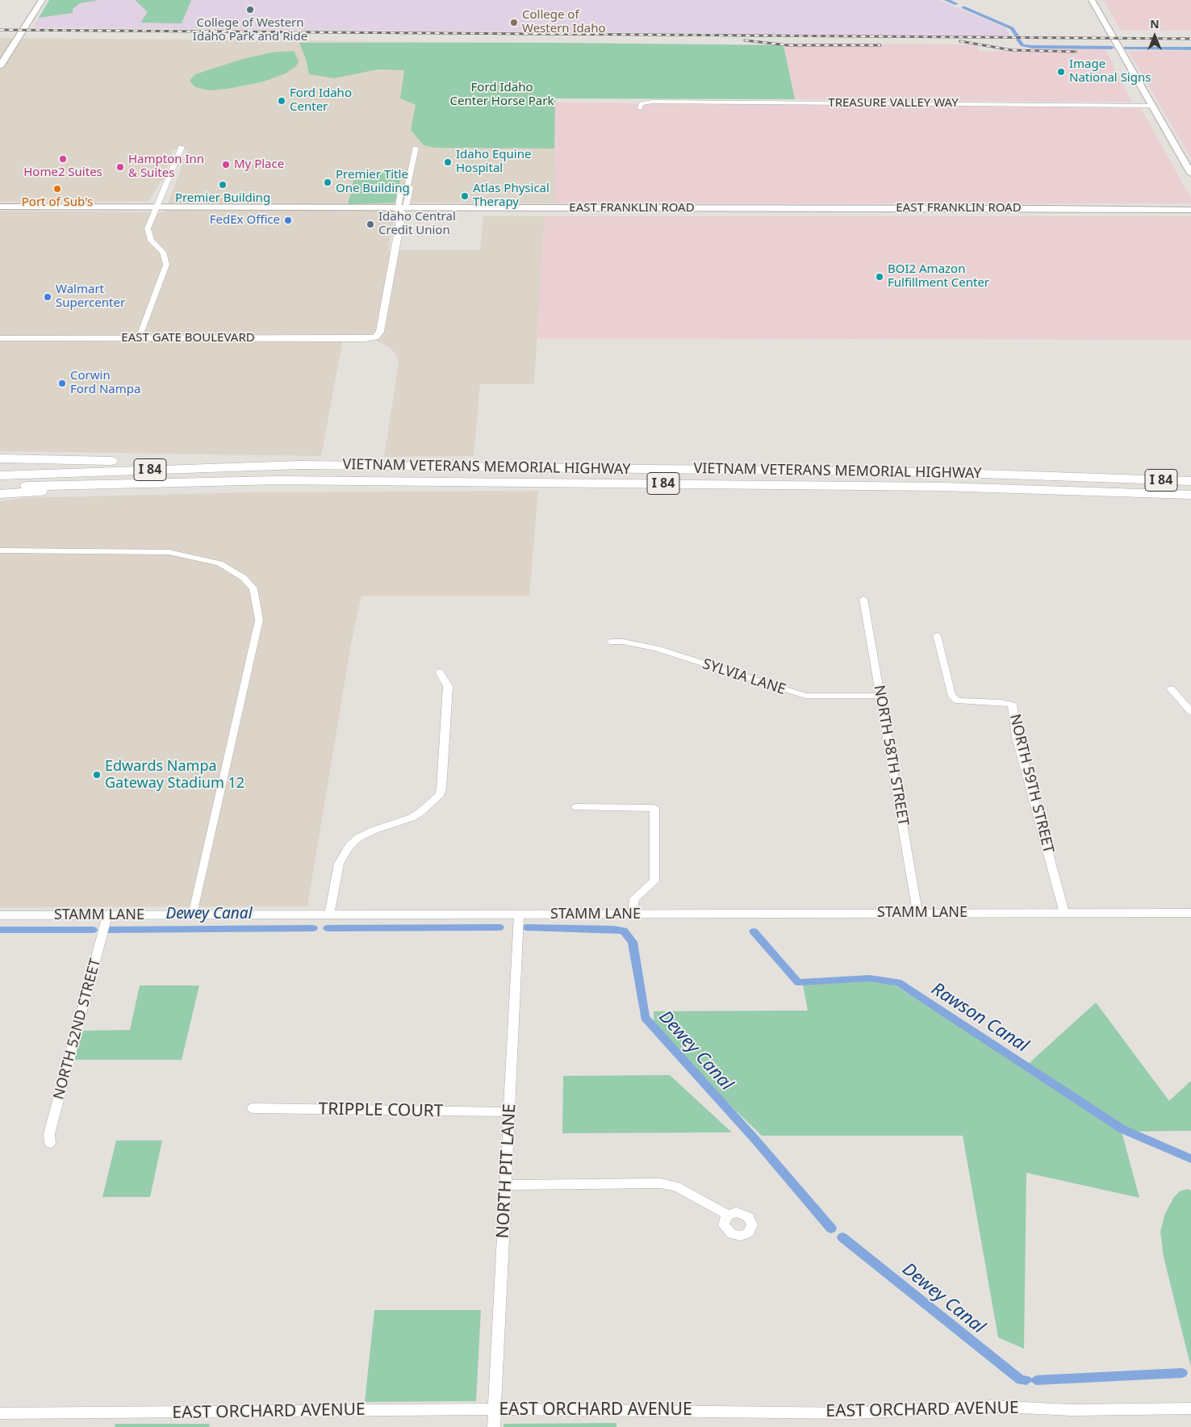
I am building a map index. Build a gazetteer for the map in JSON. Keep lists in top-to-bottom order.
{
  "streets": {
    "highway": ["VIETNAM VETERANS MEMORIAL HIGHWAY", "I 84"],
    "main road": ["EAST FRANKLIN ROAD"],
    "street": [
      "TREASURE VALLEY WAY",
      "EAST GATE BOULEVARD",
      "SYLVIA LANE",
      "NORTH 58TH STREET",
      "NORTH 59TH STREET",
      "STAMM LANE",
      "NORTH 52ND STREET",
      "TRIPPLE COURT",
      "NORTH PIT LANE",
      "EAST ORCHARD AVENUE"
    ]
  },
  "crossings": [
    ["EAST FRANKLIN ROAD", "EAST GATE BOULEVARD"],
    ["SYLVIA LANE", "NORTH 58TH STREET"],
    ["NORTH 58TH STREET", "STAMM LANE"],
    ["NORTH 59TH STREET", "STAMM LANE"],
    ["STAMM LANE", "NORTH 52ND STREET"],
    ["STAMM LANE", "NORTH PIT LANE"],
    ["TRIPPLE COURT", "NORTH PIT LANE"],
    ["NORTH PIT LANE", "EAST ORCHARD AVENUE"]
  ],
  "water": ["Dewey Canal", "Rawson Canal"],
  "parks": ["Ford Idaho Center Horse Park"],
  "places": [
    "College of Western Idaho Park and Ride",
    "College of Western Idaho",
    "Image National Signs",
    "Ford Idaho Center",
    "Home2 Suites",
    "Idaho Equine Hospital",
    "My Place",
    "Hampton Inn & Suites",
    "Premier Title One Building",
    "Premier Building",
    "Port of Sub's",
    "Atlas Physical Therapy",
    "FedEx Office",
    "Idaho Central Credit Union",
    "BOI2 Amazon Fulfillment Center",
    "Walmart Supercenter",
    "Corwin Ford Nampa",
    "Edwards Nampa Gateway Stadium 12"
  ],
  "north": "top"
}
